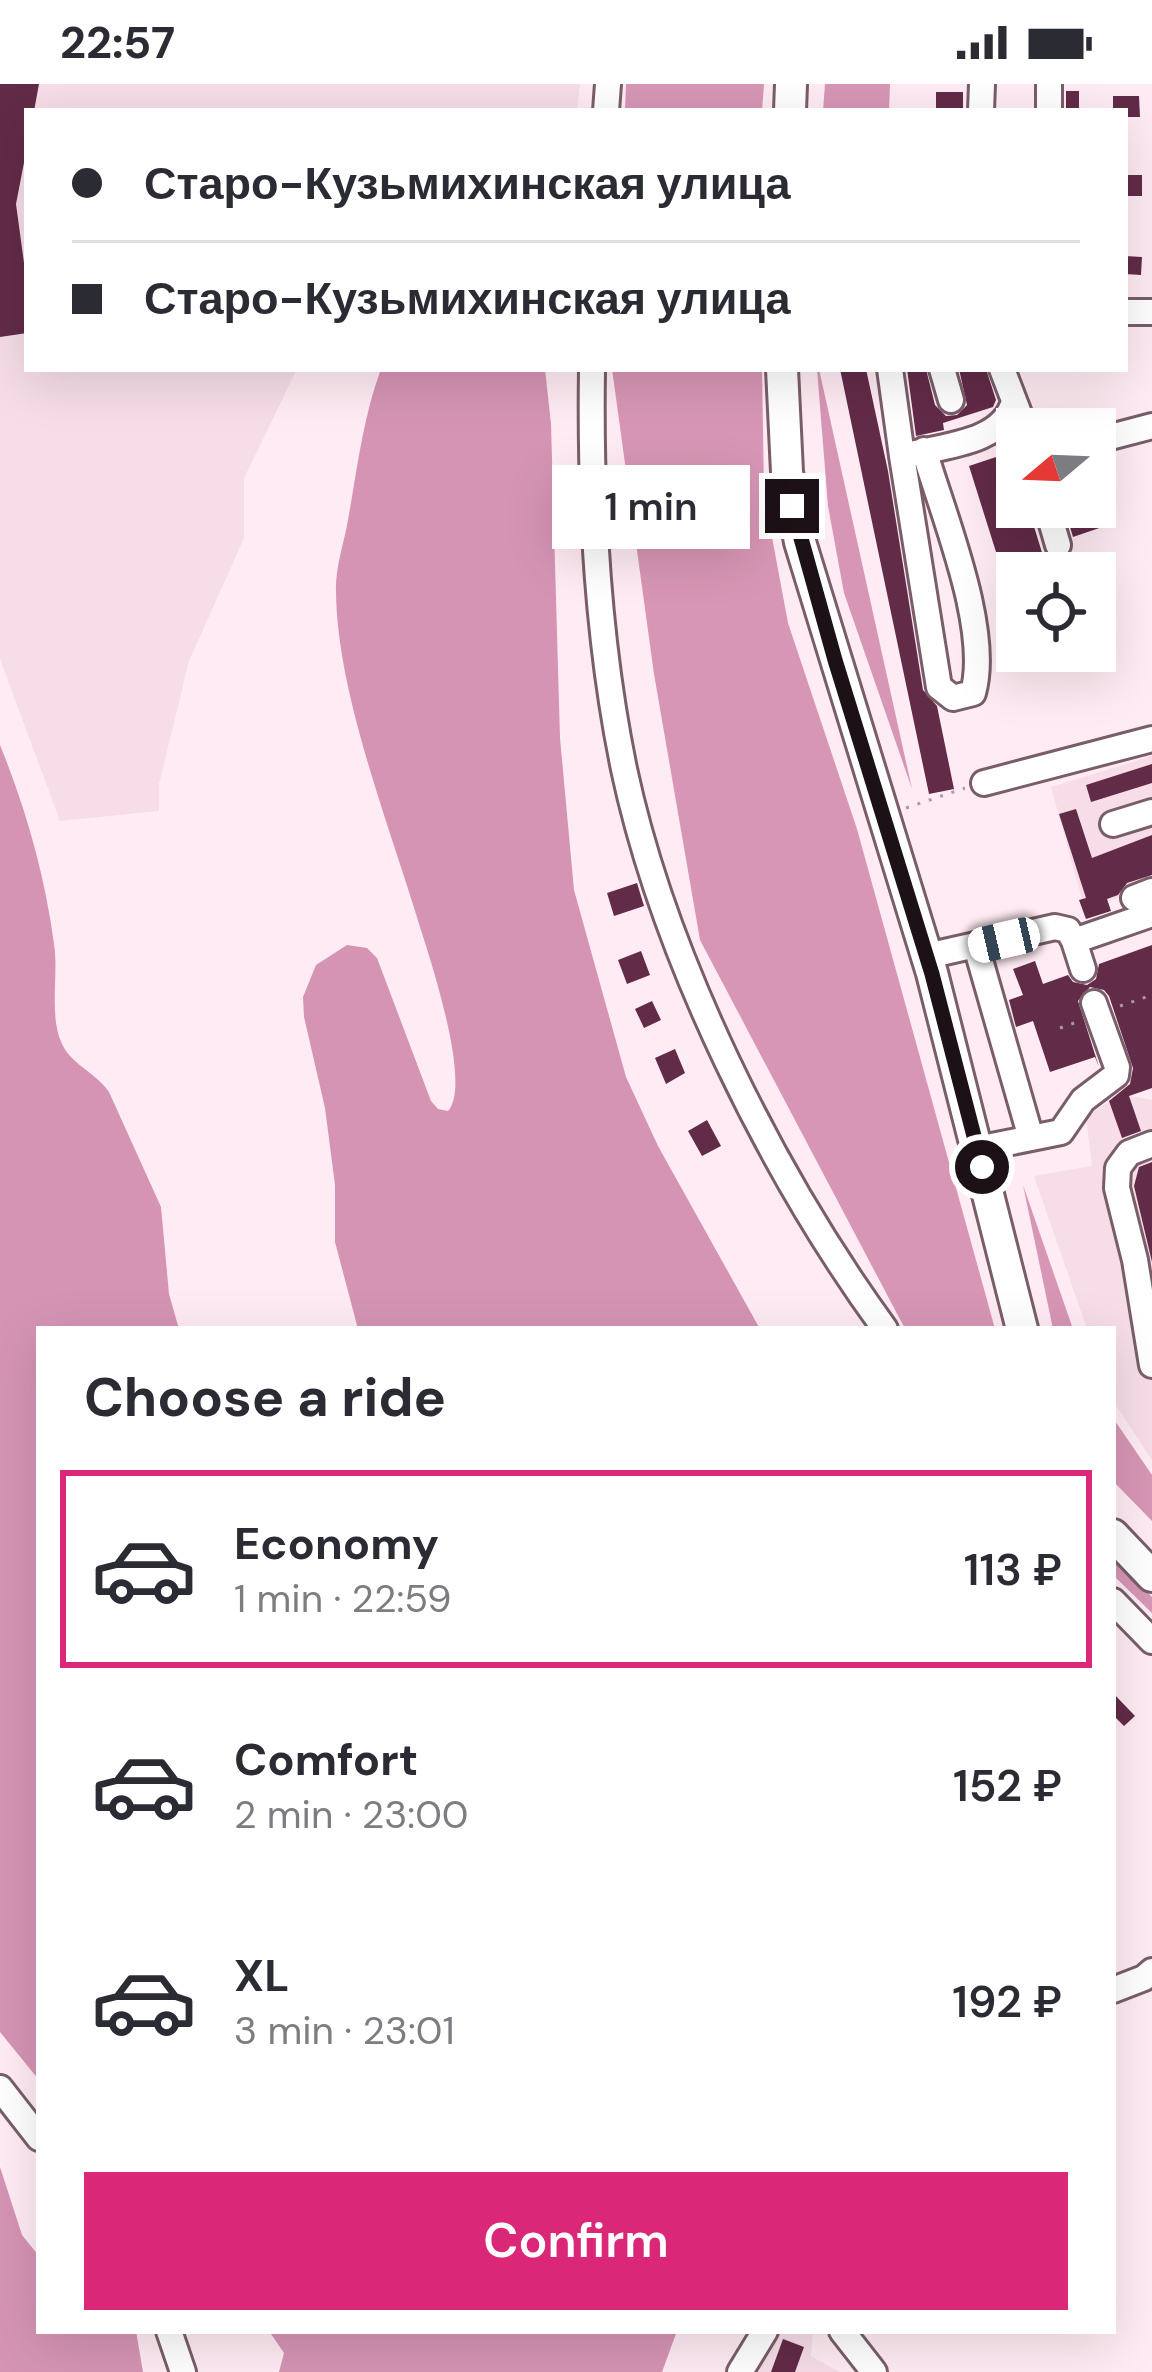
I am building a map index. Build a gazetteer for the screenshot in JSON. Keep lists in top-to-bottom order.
{
  "north": "left",
  "page": {
    "status": "22:57",
    "banner": ["Старо-Кузьмихинская улица", "Старо-Кузьмихинская улица"],
    "bubble": "1 min",
    "heading": "Choose a ride",
    "list": [
      {
        "name": "Economy",
        "note": "1 min · 22:59",
        "value": "113 ₽"
      },
      {
        "name": "Comfort",
        "note": "2 min · 23:00",
        "value": "152 ₽"
      },
      {
        "name": "XL",
        "note": "3 min · 23:01",
        "value": "192 ₽"
      }
    ],
    "buttons": "Confirm"
  }
}
